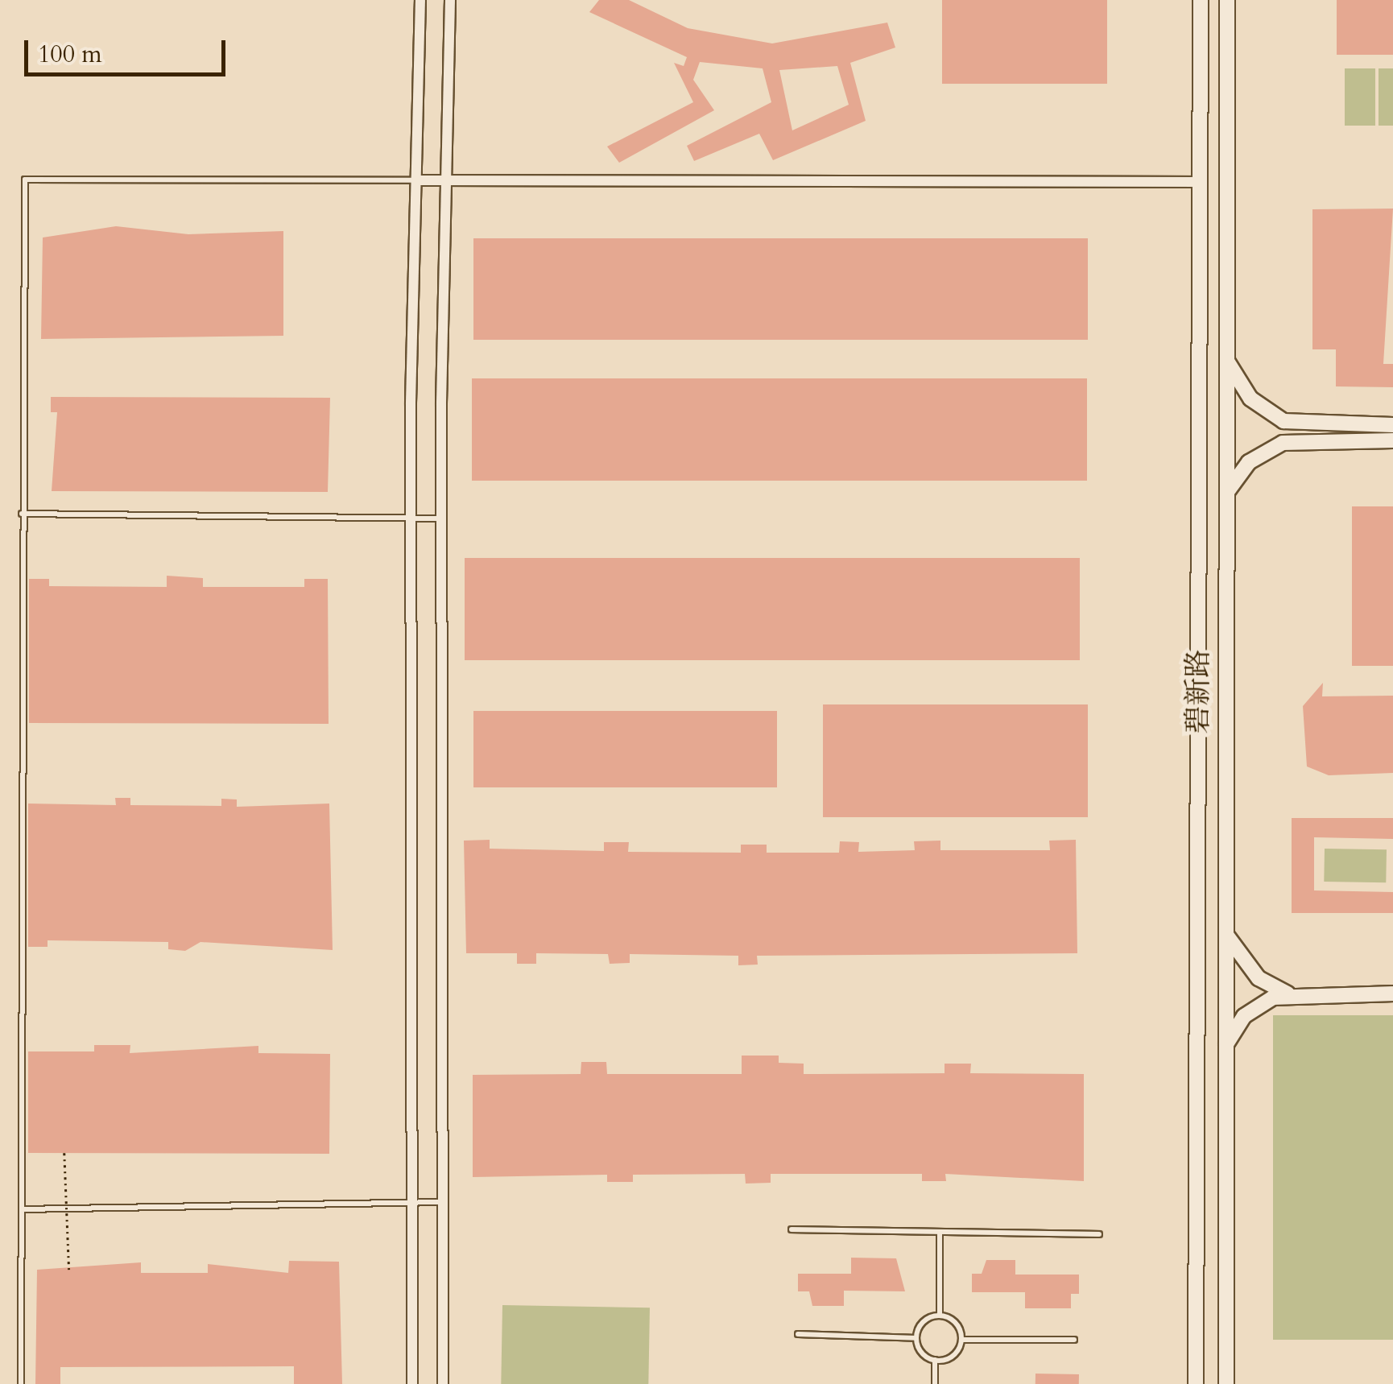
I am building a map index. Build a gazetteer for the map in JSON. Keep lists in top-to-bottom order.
{
  "streets": {
    "main road": ["碧新路"]
  },
  "scale_bar": "100 m"
}
